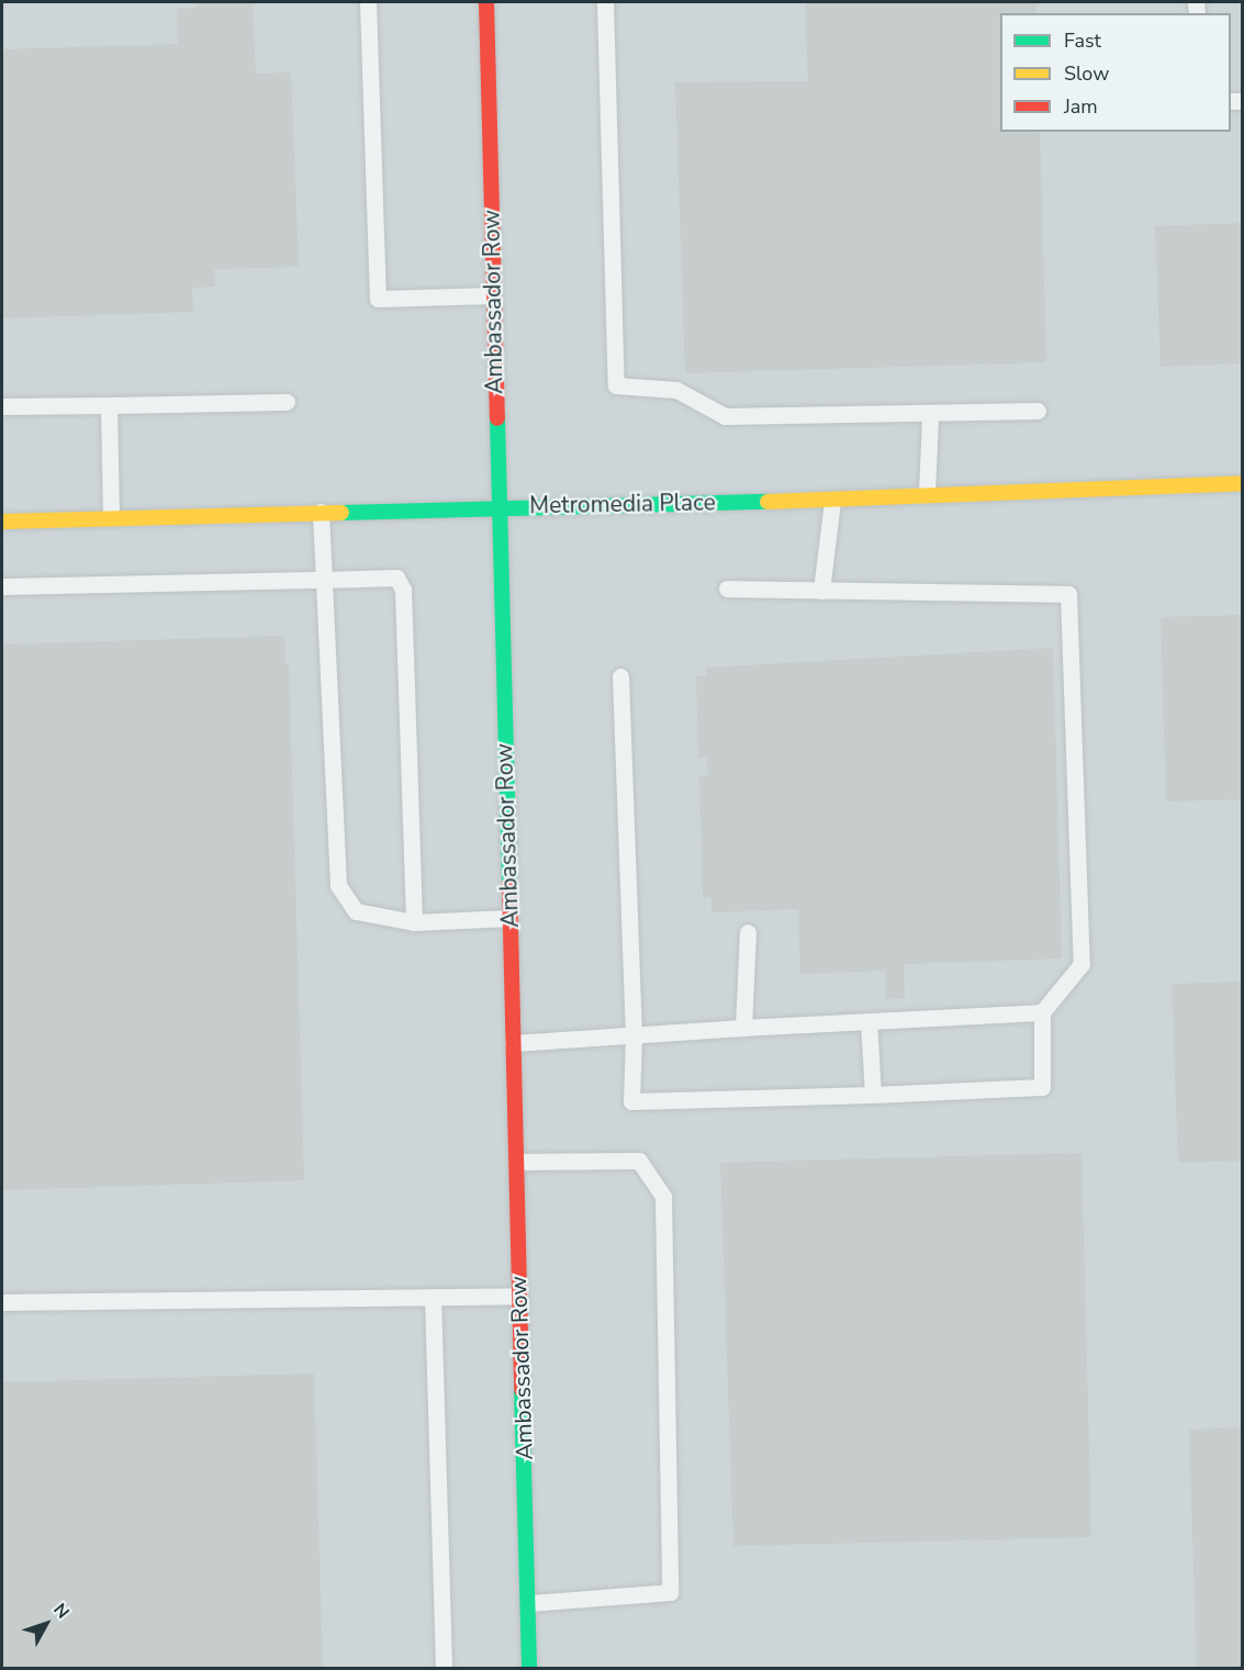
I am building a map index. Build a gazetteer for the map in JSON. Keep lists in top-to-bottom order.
{
  "streets": {
    "street": ["Ambassador Row", "Metromedia Place"]
  },
  "crossings": [
    ["Ambassador Row", "Metromedia Place"]
  ],
  "legend": ["Fast", "Slow", "Jam"],
  "north": "top right"
}
